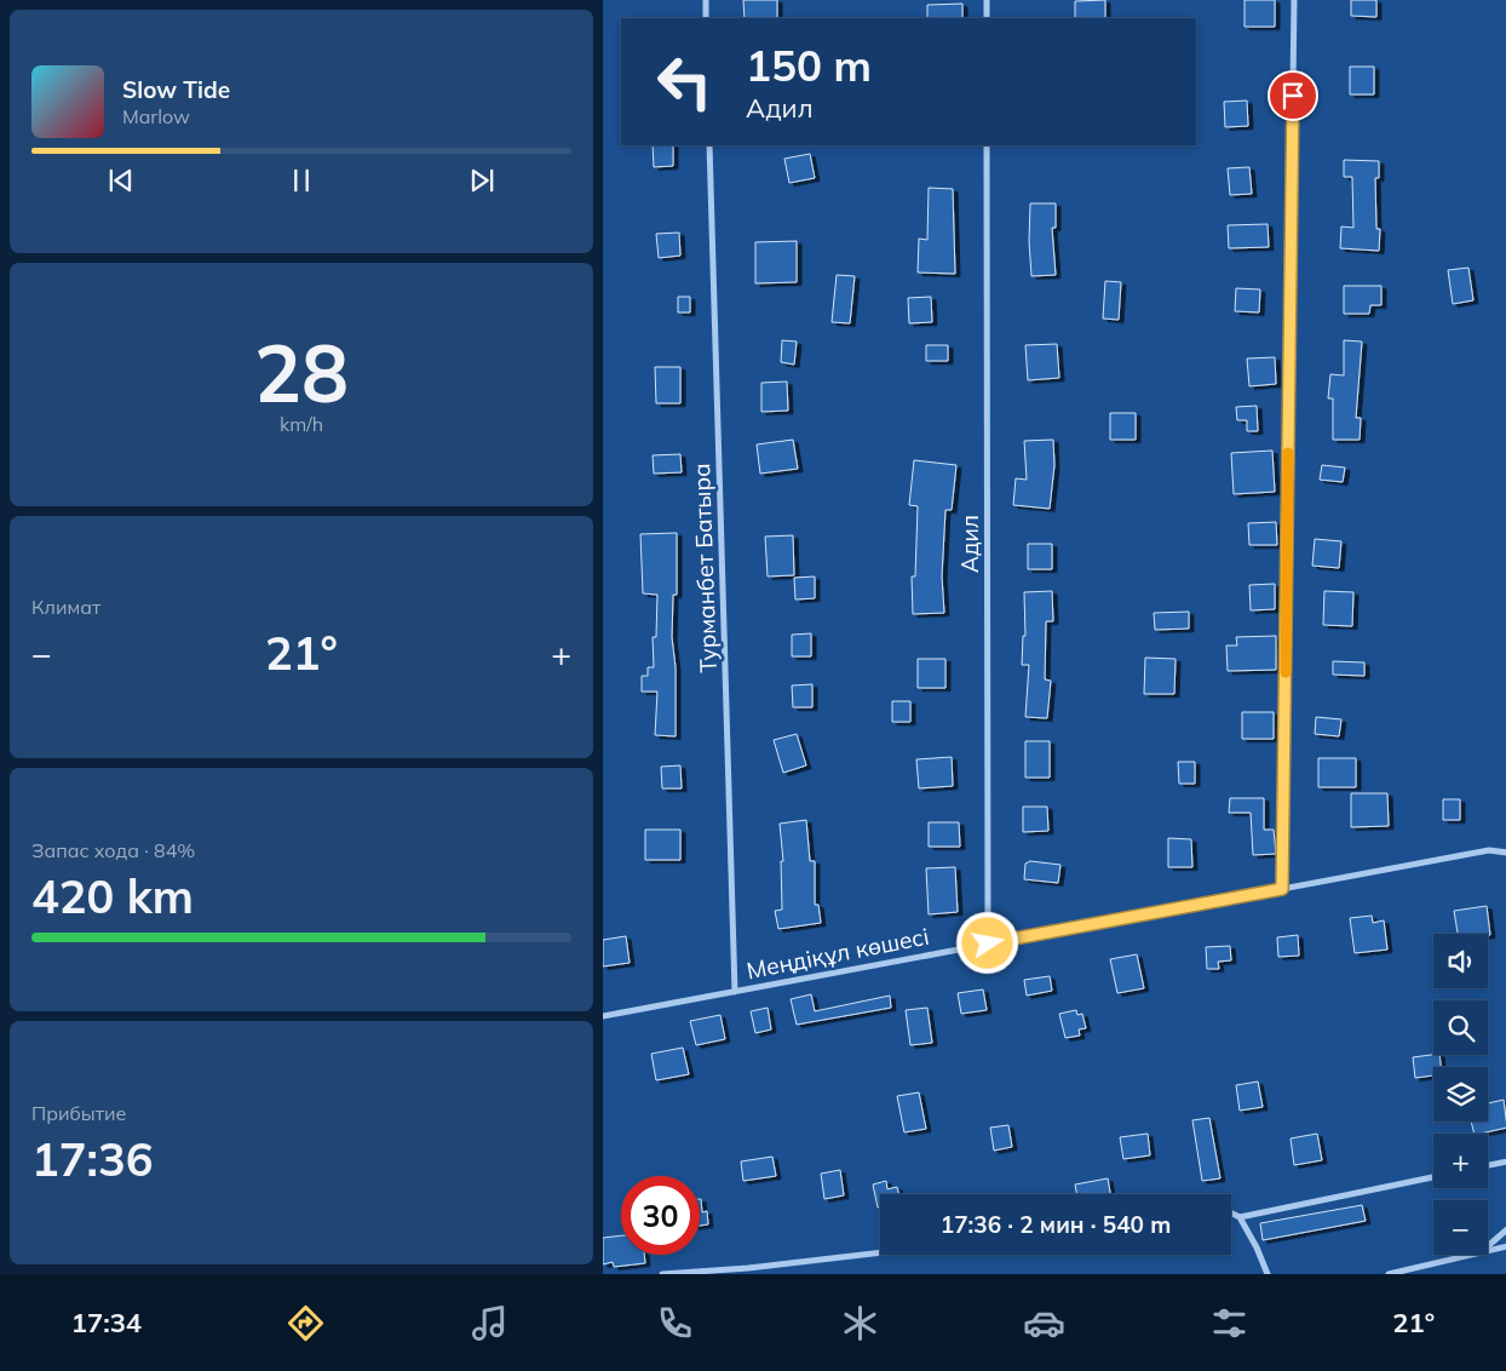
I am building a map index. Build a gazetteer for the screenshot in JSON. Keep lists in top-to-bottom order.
{
  "streets": {
    "street": ["Адил", "Турманбет Батыра", "Меңдіқұл көшесі"]
  },
  "crossings": [
    ["Адил", "Меңдіқұл көшесі"],
    ["Турманбет Батыра", "Меңдіқұл көшесі"]
  ],
  "page": {
    "turn": ["150 m", "Адил"],
    "song": ["Slow Tide", "Marlow"],
    "tile": [
      ["28", "km/h"],
      "Климат",
      ["Запас хода · 84%", "420 km"],
      ["Прибытие", "17:36"]
    ],
    "heat": ["−", "21°", "+"],
    "map_buttons": ["+", "−"],
    "limit": "30",
    "trip": "17:36 · 2 мин · 540 m",
    "tabs": ["17:34", "21°"]
  }
}
